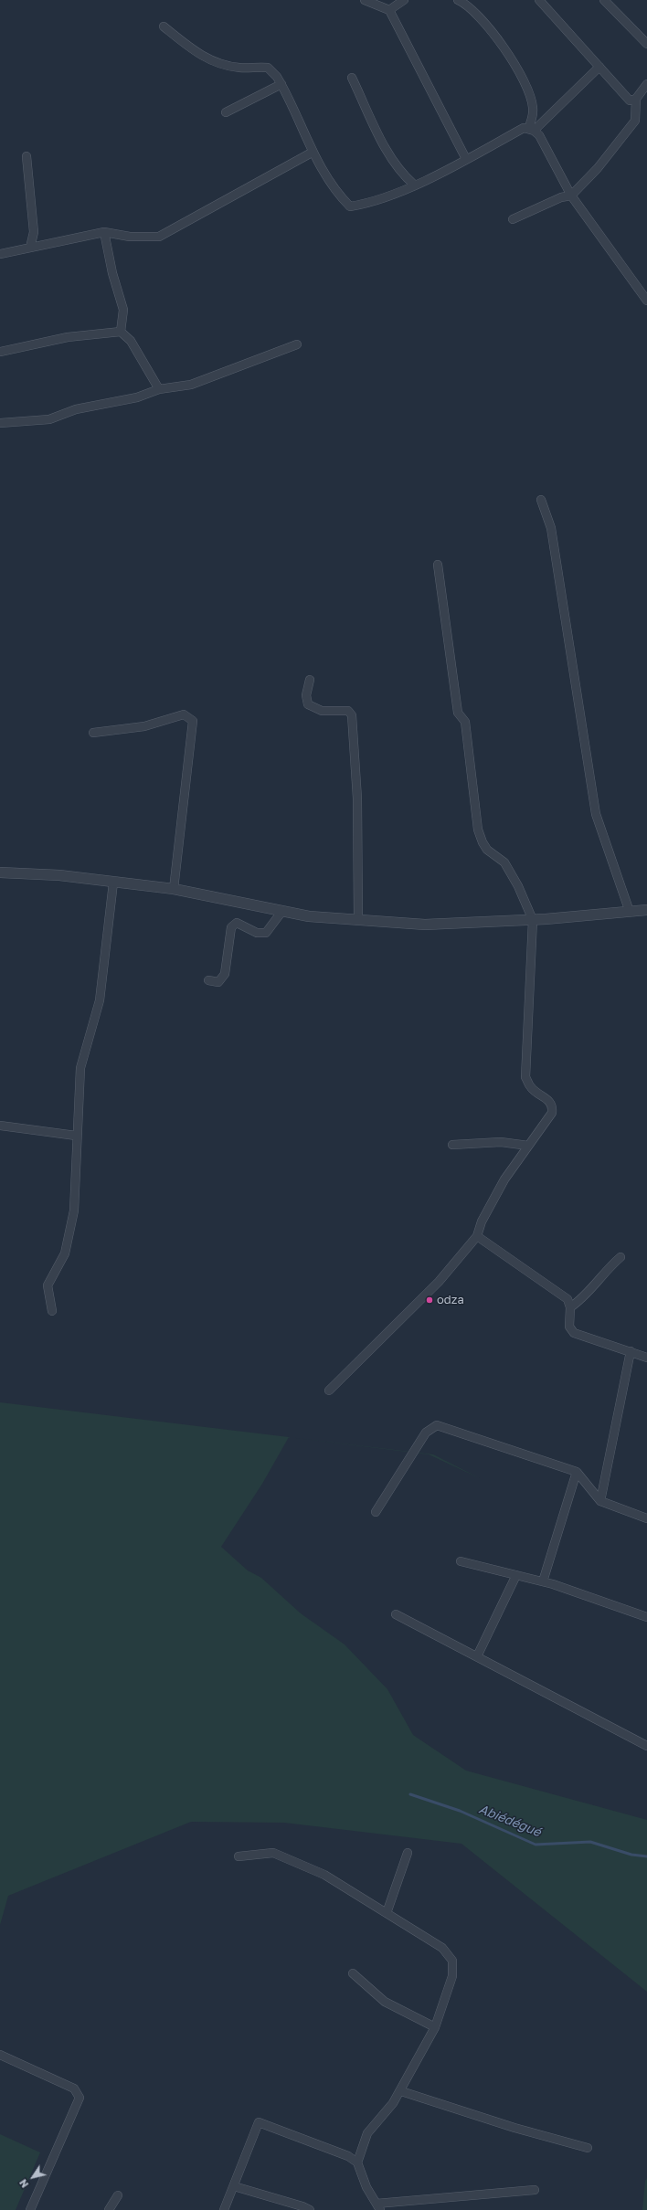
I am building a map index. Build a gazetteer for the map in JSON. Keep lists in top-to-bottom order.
{
  "water": ["Abiédégué"],
  "places": ["odza"],
  "north": "bottom left"
}
